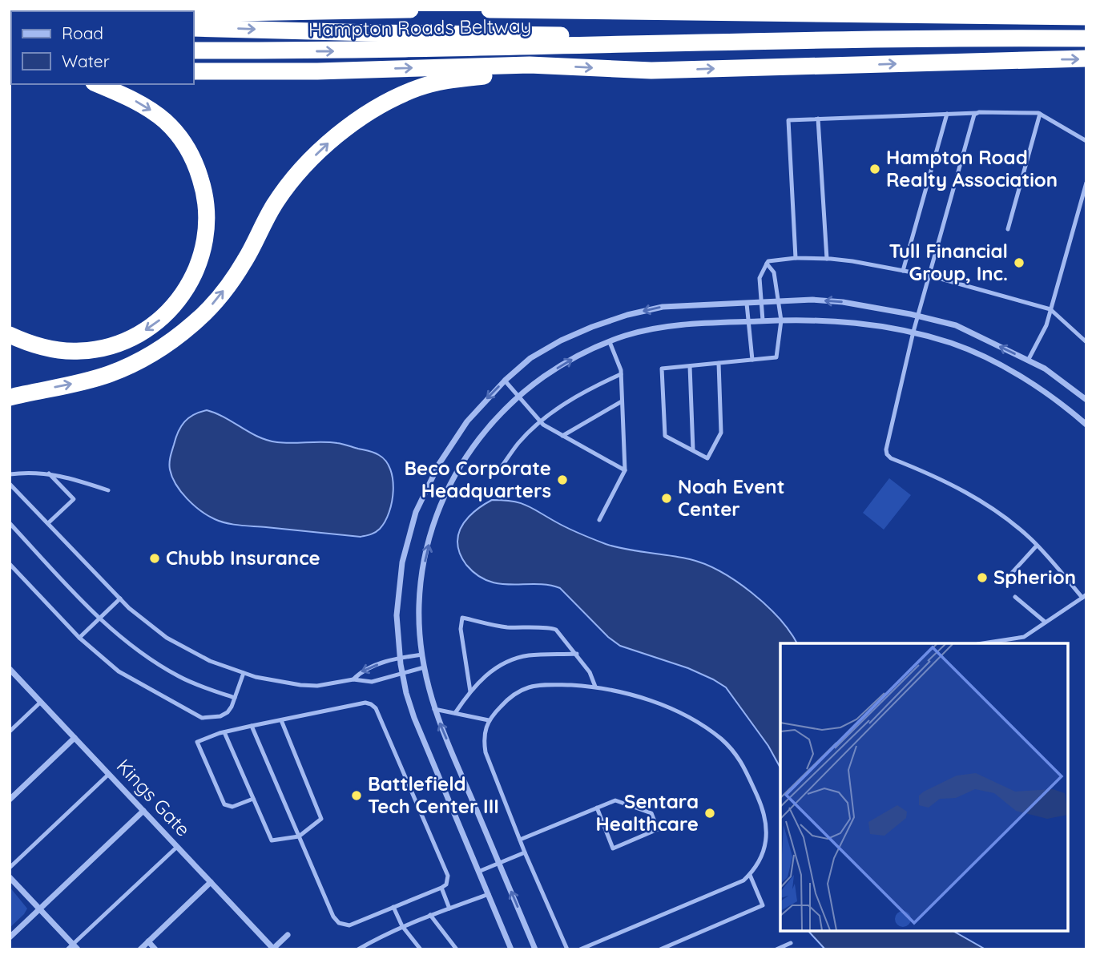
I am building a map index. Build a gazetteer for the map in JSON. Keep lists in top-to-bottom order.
{
  "streets": {
    "highway": ["Hampton Roads Beltway"],
    "street": ["Kings Gate"]
  },
  "places": [
    "Hampton Road Realty Association",
    "Tull Financial Group, Inc.",
    "Beco Corporate Headquarters",
    "Noah Event Center",
    "Chubb Insurance",
    "Spherion",
    "Battlefield Tech Center III",
    "Sentara Healthcare"
  ],
  "legend": ["Road", "Water"]
}
